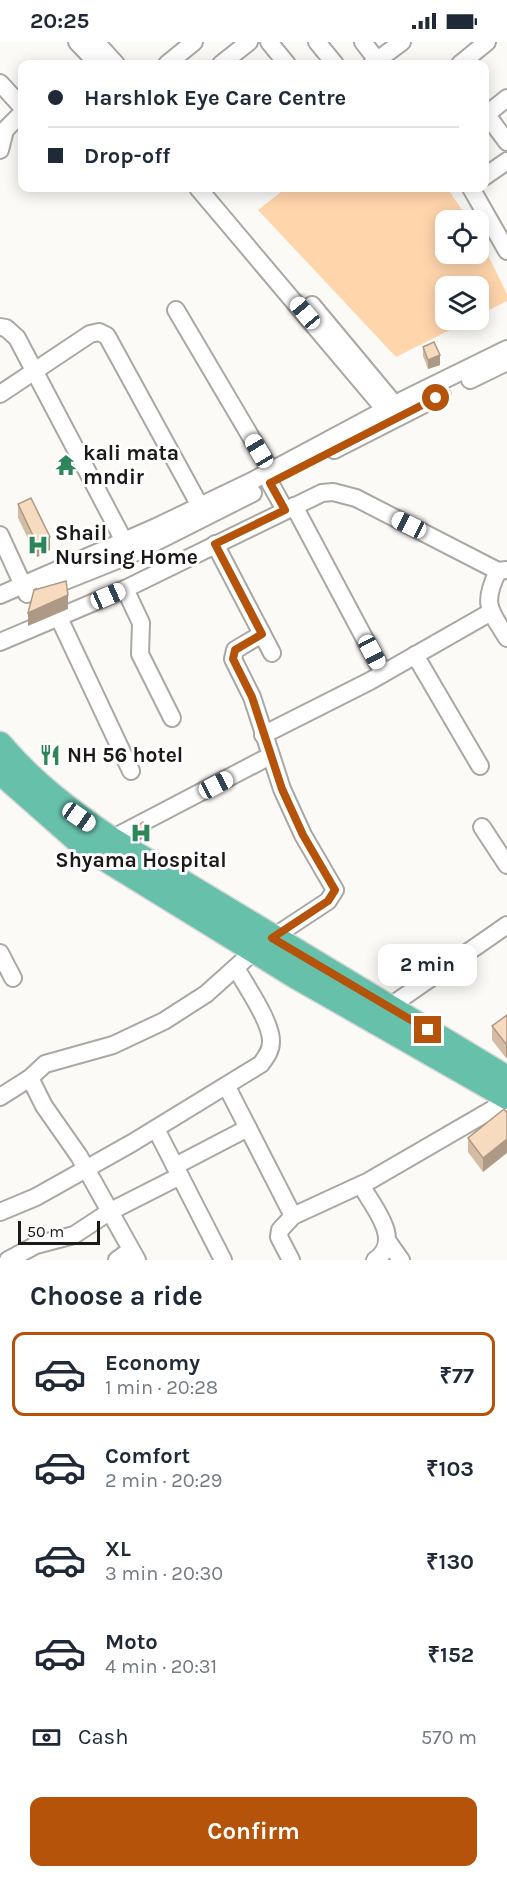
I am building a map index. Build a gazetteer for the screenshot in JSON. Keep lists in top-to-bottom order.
{
  "places": {
    "temple": ["kali mata mndir"],
    "hospital": ["Shail Nursing Home", "Shyama Hospital"],
    "restaurant": ["NH 56 hotel"]
  },
  "scale_bar": "50 m",
  "page": {
    "status": "20:25",
    "banner": ["Harshlok Eye Care Centre", "Drop-off"],
    "bubble": "2 min",
    "scale": "50 m",
    "heading": "Choose a ride",
    "list": [
      {
        "name": "Economy",
        "note": "1 min · 20:28",
        "value": "₹77"
      },
      {
        "name": "Comfort",
        "note": "2 min · 20:29",
        "value": "₹103"
      },
      {
        "name": "XL",
        "note": "3 min · 20:30",
        "value": "₹130"
      },
      {
        "name": "Moto",
        "note": "4 min · 20:31",
        "value": "₹152"
      }
    ],
    "pay": ["Cash", "570 m"],
    "buttons": "Confirm"
  }
}
